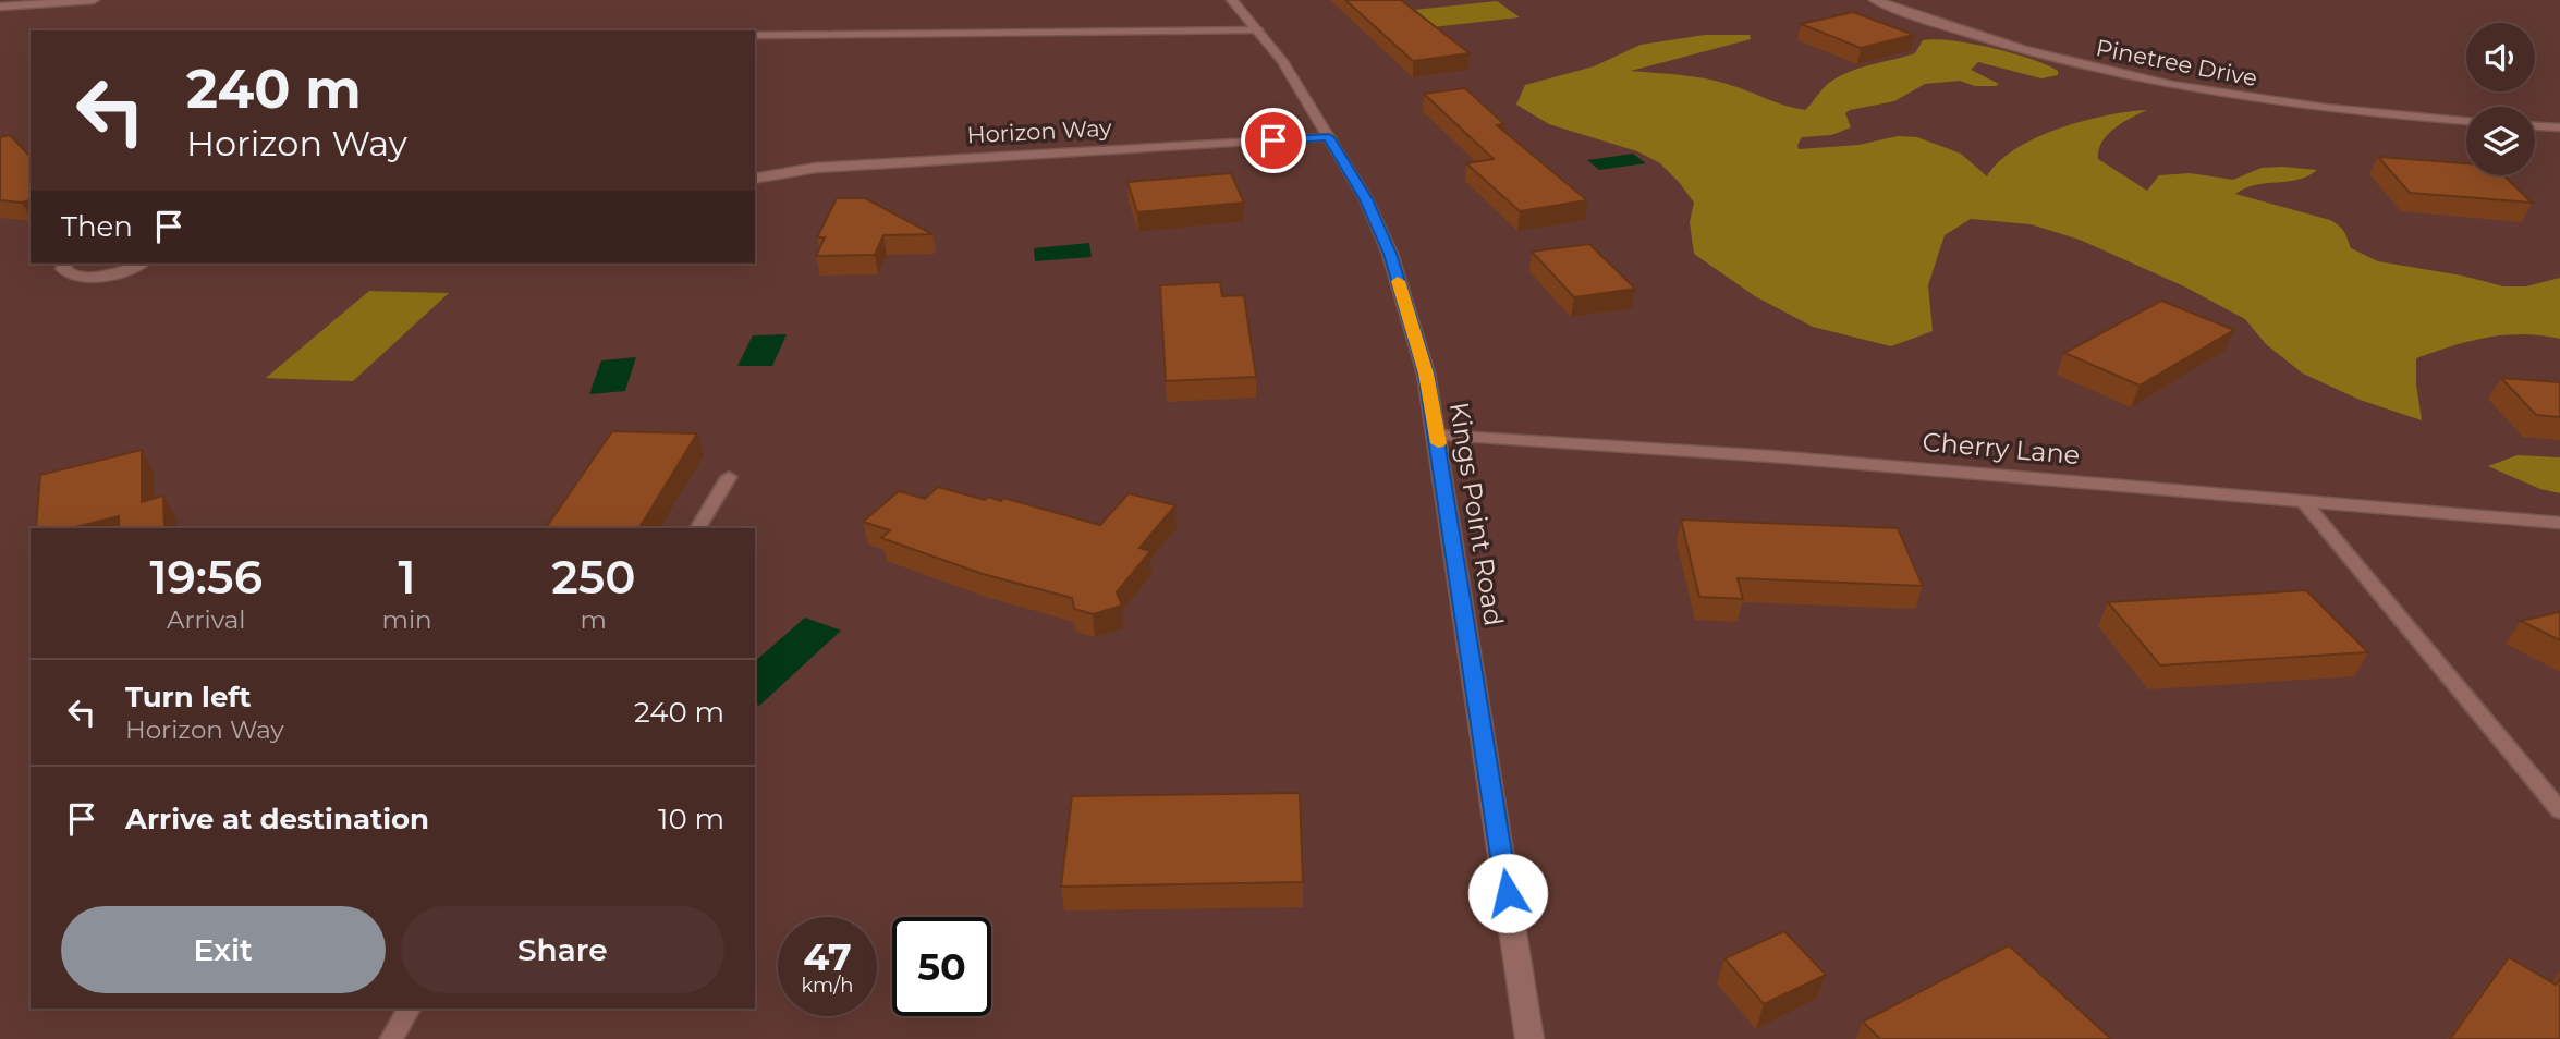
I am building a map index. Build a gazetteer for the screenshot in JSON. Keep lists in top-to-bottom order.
{
  "streets": {
    "street": [
      "Pinetree Drive",
      "Horizon Way",
      "Cherry Lane",
      "Kings Point Road"
    ]
  },
  "crossings": [
    ["Horizon Way", "Kings Point Road"],
    ["Cherry Lane", "Kings Point Road"]
  ],
  "page": {
    "turn": ["240 m", "Horizon Way"],
    "then": "Then",
    "eta": [
      "19:56",
      "Arrival",
      "1",
      "min",
      "250",
      "m"
    ],
    "list": [
      {
        "name": "Turn left",
        "note": "Horizon Way",
        "value": "240 m"
      },
      {
        "name": "Arrive at destination",
        "value": "10 m"
      }
    ],
    "buttons": ["Exit", "Share"],
    "speed": "47 km/h",
    "limit": "50"
  }
}
